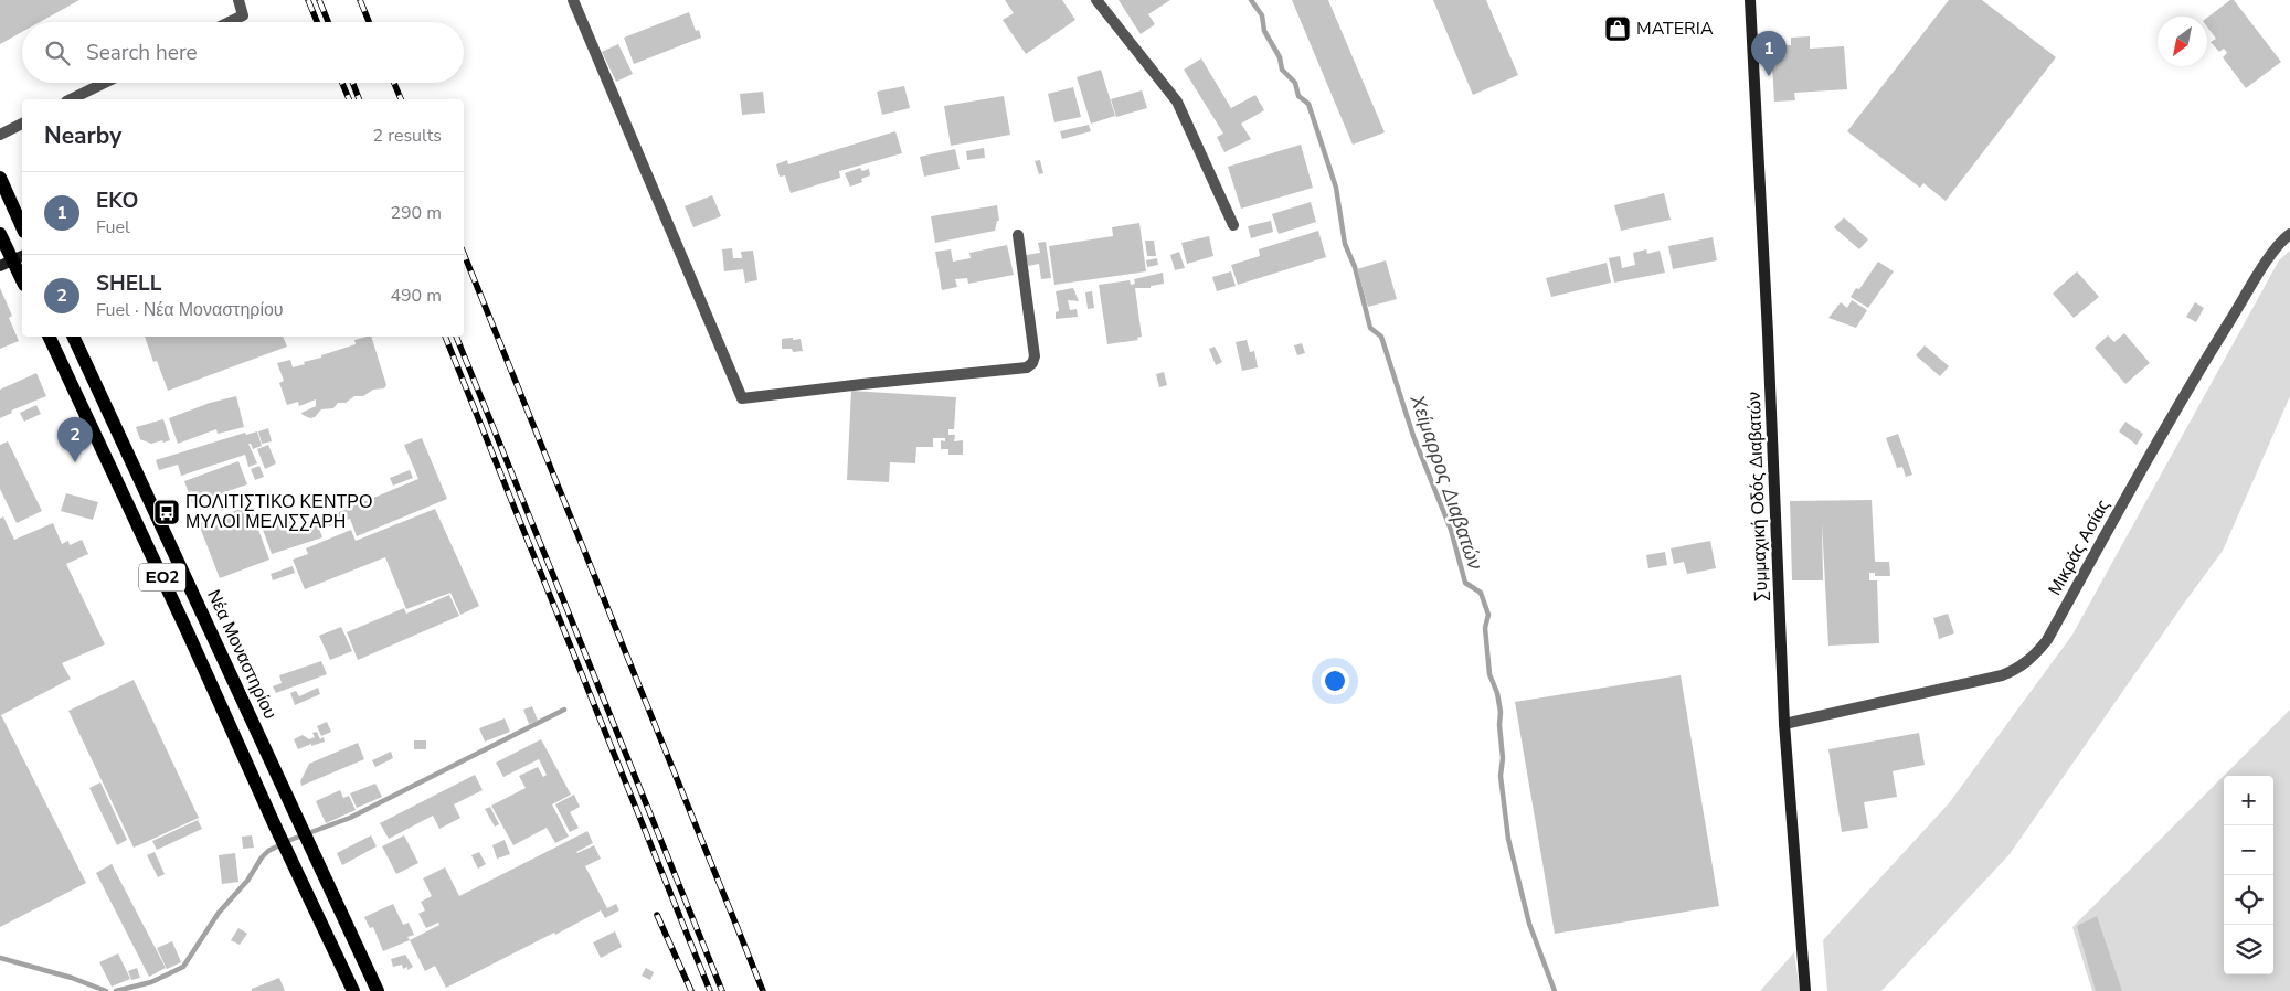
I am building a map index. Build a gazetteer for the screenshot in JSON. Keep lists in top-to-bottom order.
{
  "streets": {
    "main road": ["ΕΟ2", "Νέα Μοναστηρίου"],
    "street": ["Συμμαχική Οδός Διαβατών", "Μικράς Ασίας"]
  },
  "crossings": [
    ["Συμμαχική Οδός Διαβατών", "Μικράς Ασίας"]
  ],
  "water": ["Χείμαρρος Διαβατών"],
  "places": {
    "shop": ["MATERIA"],
    "bus stop": ["ΠΟΛΙΤΙΣΤΙΚΟ ΚΕΝΤΡΟ ΜΥΛΟΙ ΜΕΛΙΣΣΑΡΗ"]
  },
  "north": "bottom left",
  "page": {
    "search": "Search here",
    "pins": ["1", "2"],
    "heading": ["Nearby", "2 results"],
    "list": [
      {
        "mark": "1",
        "name": "EKO",
        "note": "Fuel",
        "value": "290 m"
      },
      {
        "mark": "2",
        "name": "SHELL",
        "note": "Fuel · Νέα Μοναστηρίου",
        "value": "490 m"
      }
    ],
    "map_buttons": ["+", "−"]
  }
}
